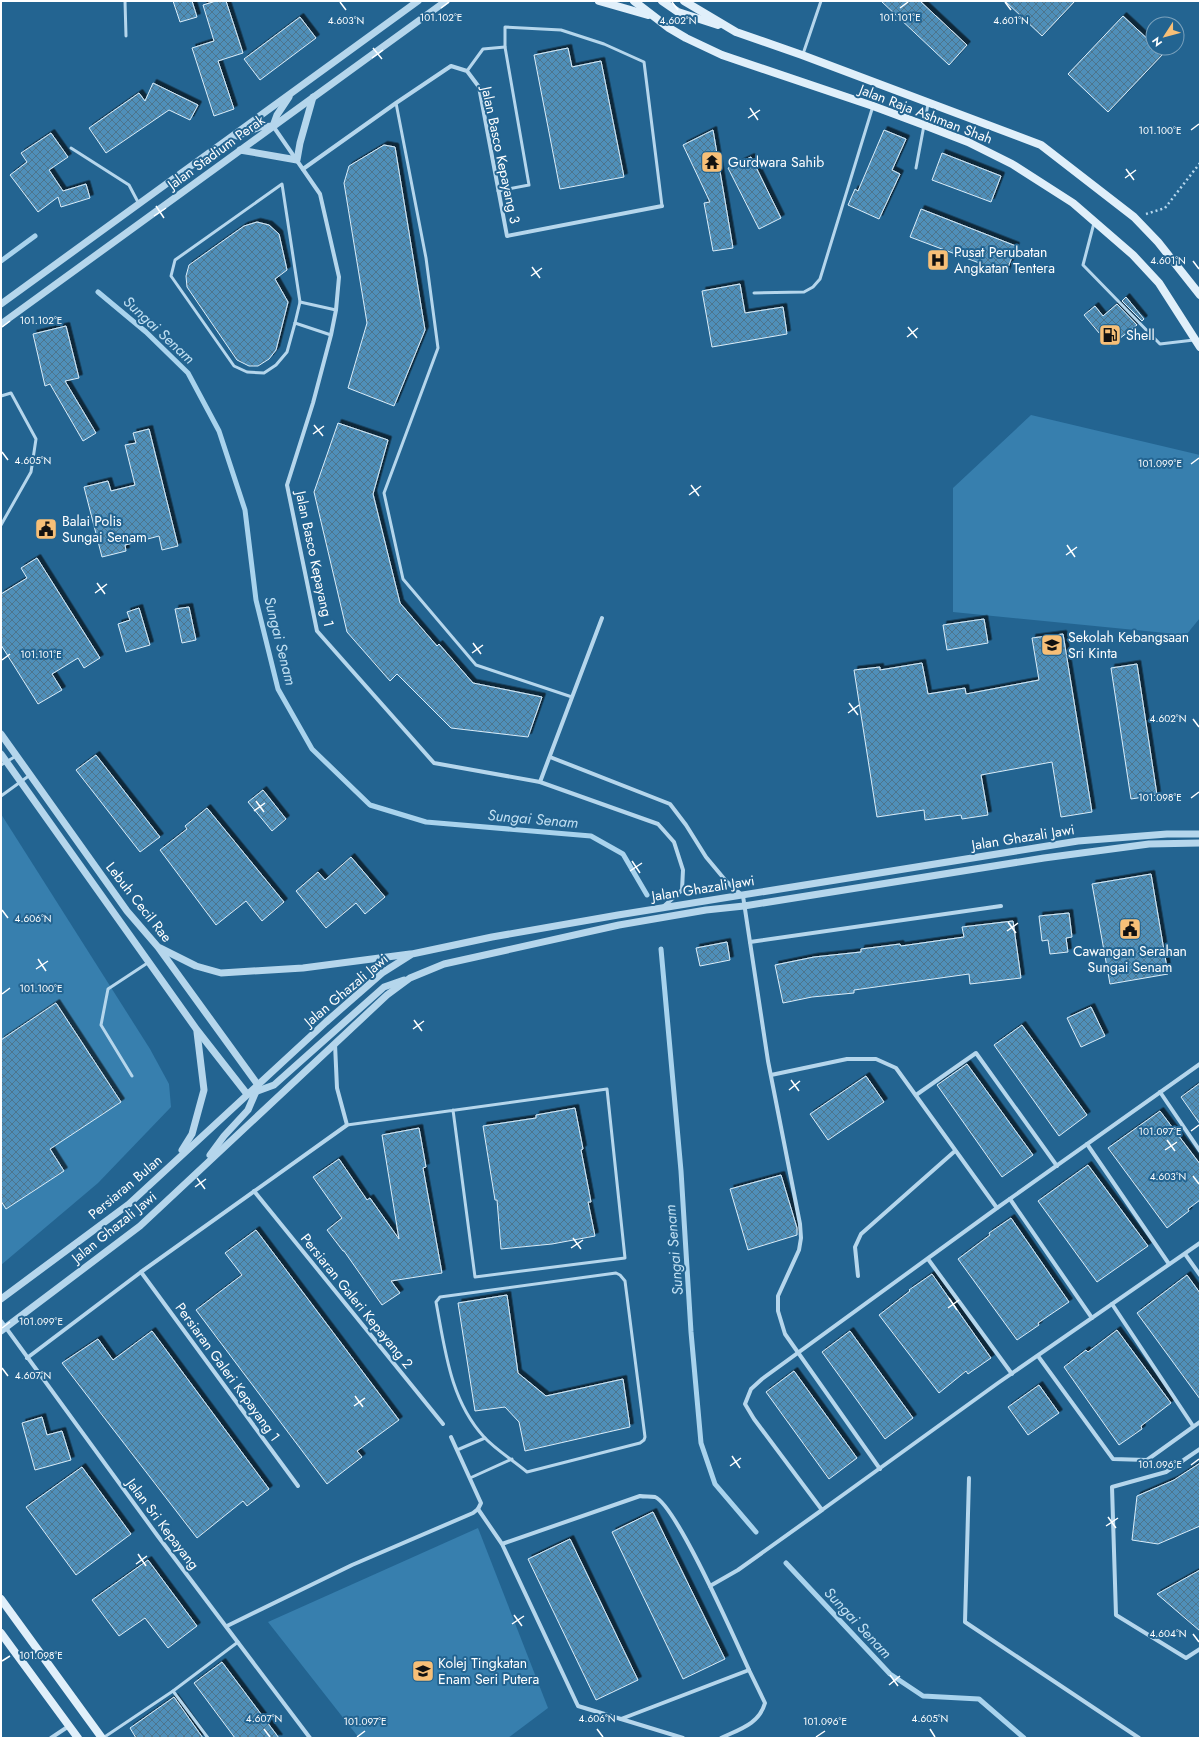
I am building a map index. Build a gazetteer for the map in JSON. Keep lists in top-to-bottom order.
{
  "streets": {
    "main road": ["Jalan Raja Ashman Shah"],
    "street": [
      "Jalan Stadium Perak",
      "Jalan Basco Kepayang 3",
      "Jalan Basco Kepayang 1",
      "Jalan Ghazali Jawi",
      "Lebuh Cecil Rae",
      "Persiaran Bulan",
      "Persiaran Galeri Kepayang 2",
      "Persiaran Galeri Kepayang 1",
      "Jalan Sri Kepayang"
    ]
  },
  "crossings": [
    ["Jalan Stadium Perak", "Jalan Basco Kepayang 1"],
    ["Jalan Basco Kepayang 3", "Jalan Basco Kepayang 1"],
    ["Jalan Basco Kepayang 1", "Jalan Ghazali Jawi"],
    ["Jalan Ghazali Jawi", "Lebuh Cecil Rae"],
    ["Jalan Ghazali Jawi", "Persiaran Bulan"],
    ["Jalan Ghazali Jawi", "Jalan Sri Kepayang"],
    ["Lebuh Cecil Rae", "Persiaran Bulan"]
  ],
  "water": ["Sungai Senam"],
  "places": {
    "temple": ["Gurdwara Sahib"],
    "hospital": ["Pusat Perubatan Angkatan Tentera"],
    "fuel station": ["Shell"],
    "public building": ["Balai Polis Sungai Senam", "Cawangan Serahan Sungai Senam"],
    "school or university": ["Sekolah Kebangsaan Sri Kinta", "Kolej Tingkatan Enam Seri Putera"]
  },
  "north": "bottom left",
  "coordinates": [
    "101.102°E",
    "101.101°E",
    "4.603°N",
    "4.602°N",
    "4.601°N",
    "101.100°E",
    "4.605°N",
    "101.099°E",
    "101.098°E",
    "4.606°N",
    "101.097°E",
    "4.607°N",
    "101.096°E",
    "4.604°N"
  ]
}
